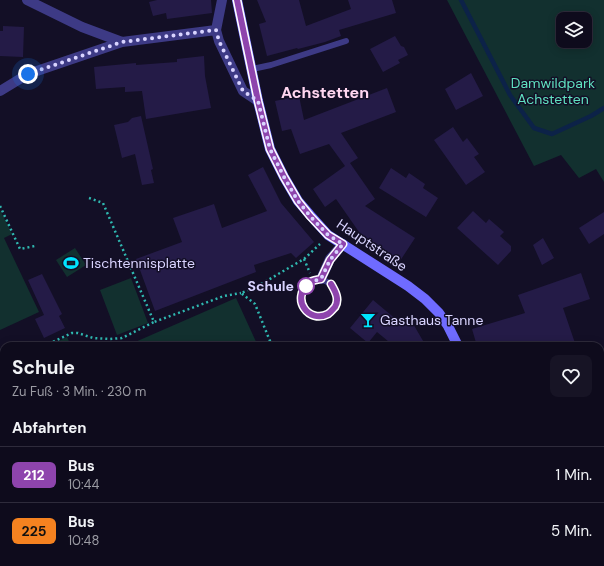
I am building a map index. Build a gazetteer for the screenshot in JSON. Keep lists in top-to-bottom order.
{
  "streets": {
    "street": ["Hauptstraße"]
  },
  "districts": ["Achstetten"],
  "parks": ["Damwildpark Achstetten"],
  "places": {
    "sports": ["Tischtennisplatte"],
    "other": ["Schule"],
    "bar": ["Gasthaus Tanne"]
  },
  "lines": ["bus line 212"],
  "page": {
    "heading": [
      ["Schule", "Zu Fuß · 3 Min. · 230 m"],
      "Abfahrten"
    ],
    "list": [
      {
        "mark": "212",
        "name": "Bus",
        "note": "10:44",
        "value": "1 Min."
      },
      {
        "mark": "225",
        "name": "Bus",
        "note": "10:48",
        "value": "5 Min."
      }
    ]
  }
}
